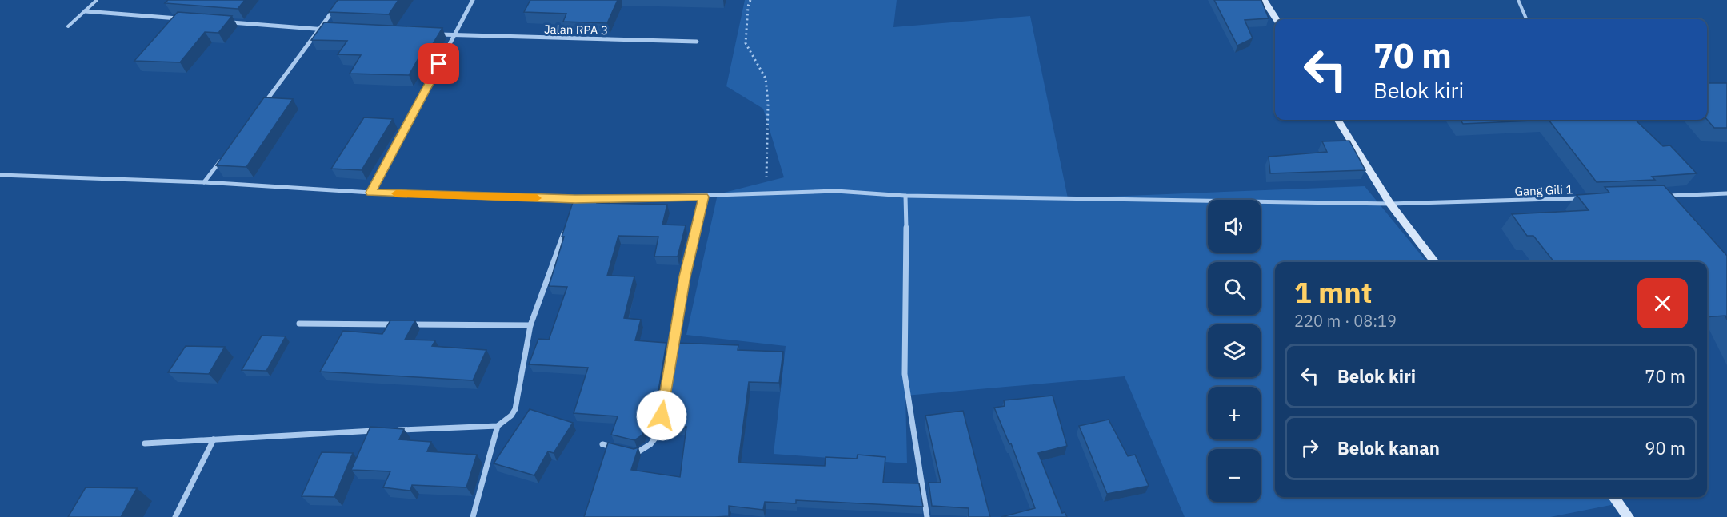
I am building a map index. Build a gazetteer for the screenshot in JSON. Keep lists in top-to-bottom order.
{
  "streets": {
    "street": ["Jalan RPA 3", "Gang Gili 1"]
  },
  "page": {
    "turn": ["70 m", "Belok kiri"],
    "map_buttons": ["+", "−"],
    "heading": ["1 mnt", "220 m · 08:19"],
    "list": [
      {
        "name": "Belok kiri",
        "value": "70 m"
      },
      {
        "name": "Belok kanan",
        "value": "90 m"
      }
    ]
  }
}
